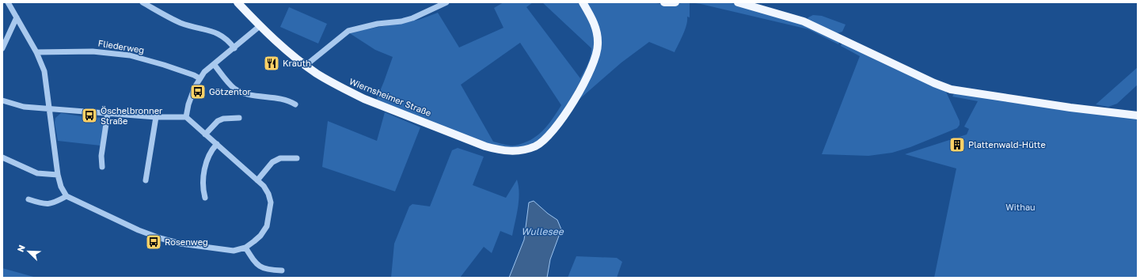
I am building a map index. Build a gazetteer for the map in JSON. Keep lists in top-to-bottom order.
{
  "streets": {
    "main road": ["Wiernsheimer Straße"],
    "street": ["Fliederweg"]
  },
  "water": ["Wullesee"],
  "parks": ["Withau"],
  "places": {
    "restaurant": ["Krauth"],
    "bus stop": ["Götzentor", "Öschelbronner Straße", "Rosenweg"],
    "building": ["Plattenwald-Hütte"]
  },
  "north": "top left"
}
